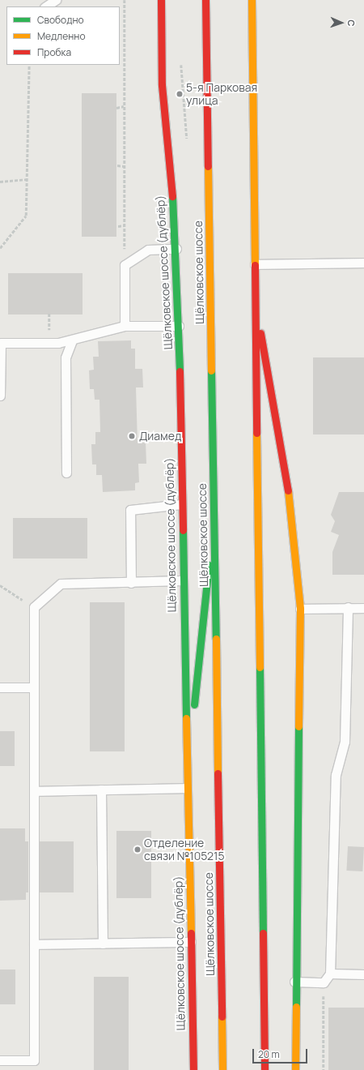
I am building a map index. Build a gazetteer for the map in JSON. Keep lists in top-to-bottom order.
{
  "streets": {
    "main road": ["Щёлковское шоссе (дублёр)", "Щёлковское шоссе"]
  },
  "places": ["5-я Парковая улица", "Диамед", "Отделение связи №105215"],
  "legend": ["Свободно", "Медленно", "Пробка"],
  "scale_bar": "20 m",
  "north": "right"
}
